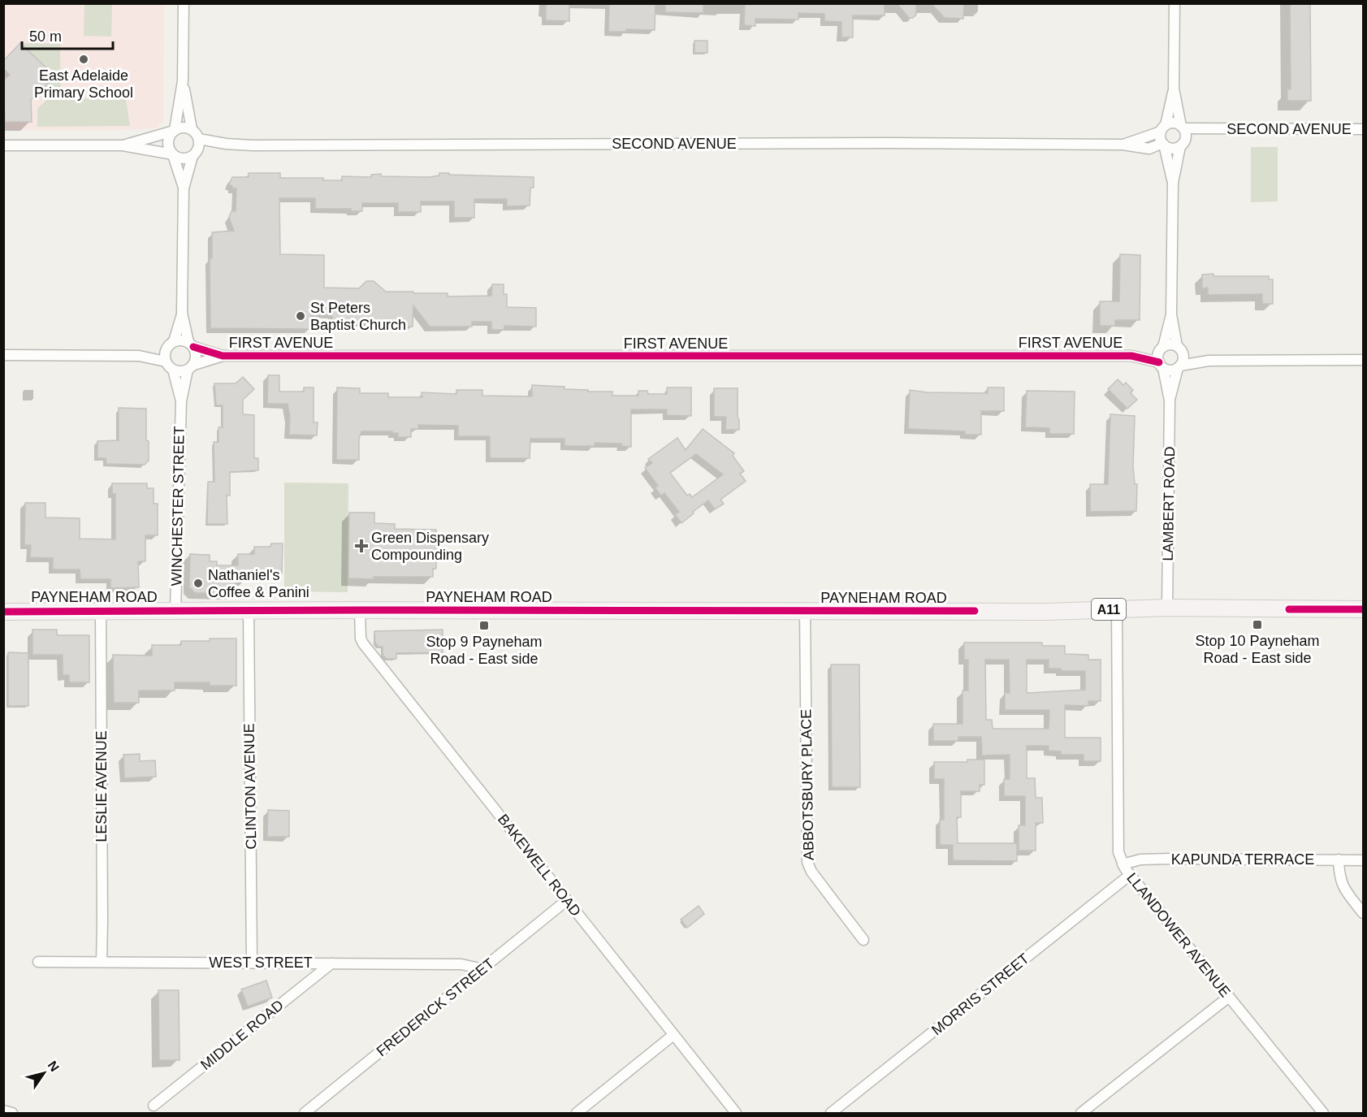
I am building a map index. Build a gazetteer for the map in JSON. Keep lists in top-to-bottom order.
{
  "streets": {
    "main road": ["PAYNEHAM ROAD", "A11"],
    "street": [
      "SECOND AVENUE",
      "FIRST AVENUE",
      "LAMBERT ROAD",
      "WINCHESTER STREET",
      "ABBOTSBURY PLACE",
      "LESLIE AVENUE",
      "CLINTON AVENUE",
      "KAPUNDA TERRACE",
      "BAKEWELL ROAD",
      "LLANDOWER AVENUE",
      "WEST STREET",
      "MORRIS STREET",
      "FREDERICK STREET",
      "MIDDLE ROAD"
    ]
  },
  "crossings": [
    ["FIRST AVENUE", "LAMBERT ROAD"],
    ["FIRST AVENUE", "WINCHESTER STREET"],
    ["LAMBERT ROAD", "PAYNEHAM ROAD"],
    ["WINCHESTER STREET", "PAYNEHAM ROAD"],
    ["PAYNEHAM ROAD", "ABBOTSBURY PLACE"],
    ["PAYNEHAM ROAD", "LESLIE AVENUE"],
    ["PAYNEHAM ROAD", "CLINTON AVENUE"],
    ["PAYNEHAM ROAD", "BAKEWELL ROAD"],
    ["PAYNEHAM ROAD", "LLANDOWER AVENUE"],
    ["LESLIE AVENUE", "WEST STREET"],
    ["CLINTON AVENUE", "WEST STREET"],
    ["KAPUNDA TERRACE", "LLANDOWER AVENUE"],
    ["BAKEWELL ROAD", "FREDERICK STREET"],
    ["LLANDOWER AVENUE", "MORRIS STREET"],
    ["WEST STREET", "FREDERICK STREET"],
    ["WEST STREET", "MIDDLE ROAD"]
  ],
  "places": {
    "other": ["East Adelaide Primary School", "St Peters Baptist Church", "Nathaniel's Coffee & Panini"],
    "health": ["Green Dispensary Compounding"],
    "transit": ["Stop 10 Payneham Road - East side", "Stop 9 Payneham Road - East side"]
  },
  "scale_bar": "50 m",
  "north": "top right"
}
